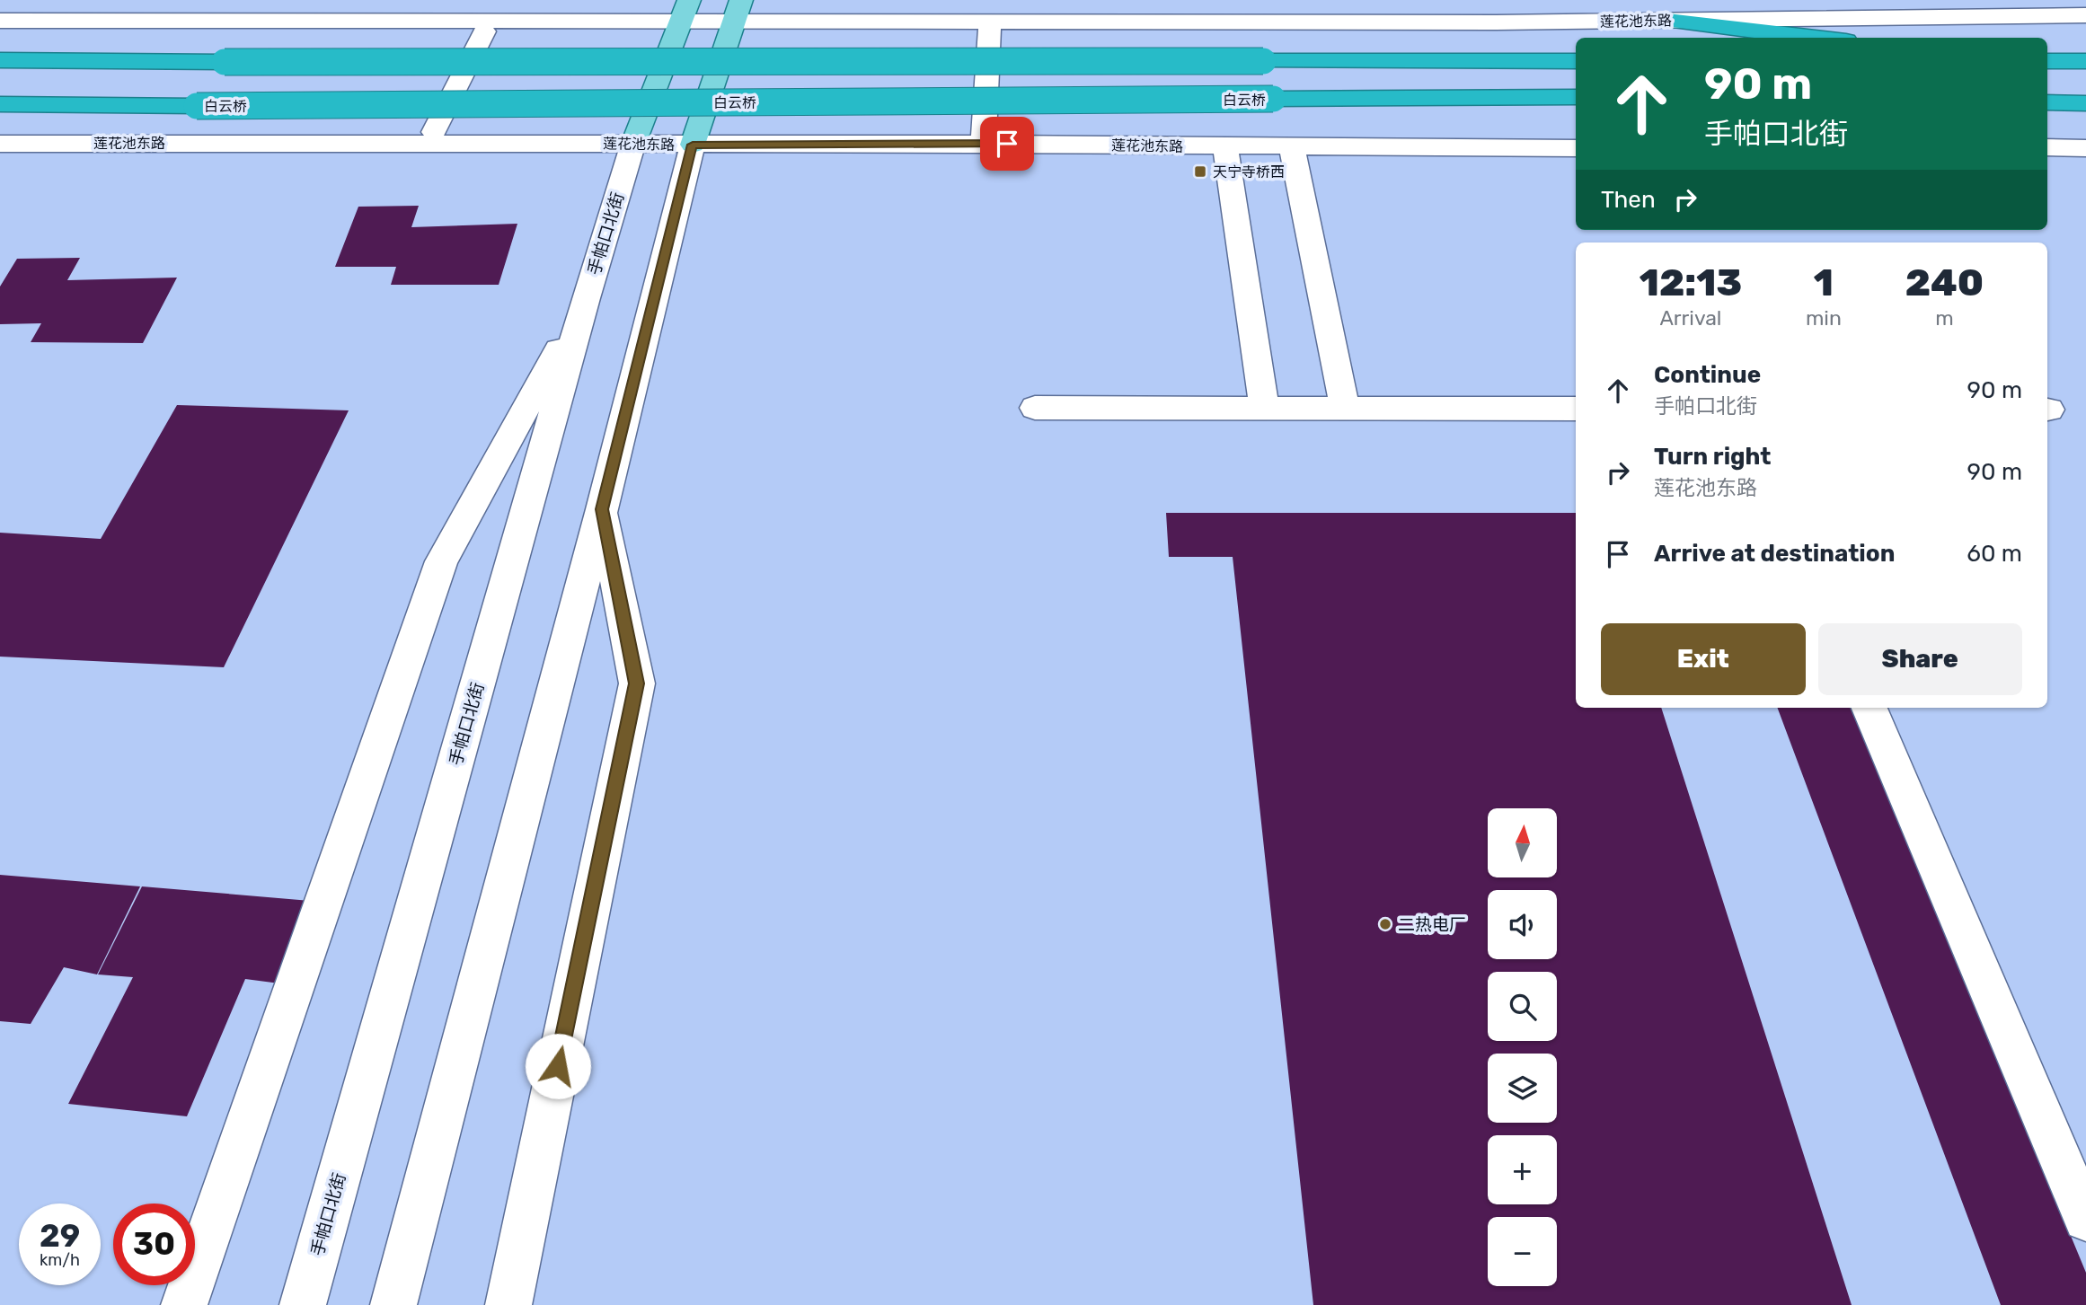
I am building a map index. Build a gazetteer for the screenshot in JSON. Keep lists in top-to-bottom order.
{
  "streets": {
    "highway": ["白云桥"],
    "street": ["莲花池东路", "手帕口北街"]
  },
  "crossings": [
    ["莲花池东路", "手帕口北街"]
  ],
  "places": {
    "transit": ["天宁寺桥西"],
    "other": ["二热电厂"]
  },
  "north": "top",
  "page": {
    "turn": ["90 m", "手帕口北街"],
    "then": "Then",
    "eta": [
      "12:13",
      "Arrival",
      "1",
      "min",
      "240",
      "m"
    ],
    "list": [
      {
        "name": "Continue",
        "note": "手帕口北街",
        "value": "90 m"
      },
      {
        "name": "Turn right",
        "note": "莲花池东路",
        "value": "90 m"
      },
      {
        "name": "Arrive at destination",
        "value": "60 m"
      }
    ],
    "buttons": ["Exit", "Share"],
    "map_buttons": ["+", "−"],
    "speed": "29 km/h",
    "limit": "30"
  }
}
